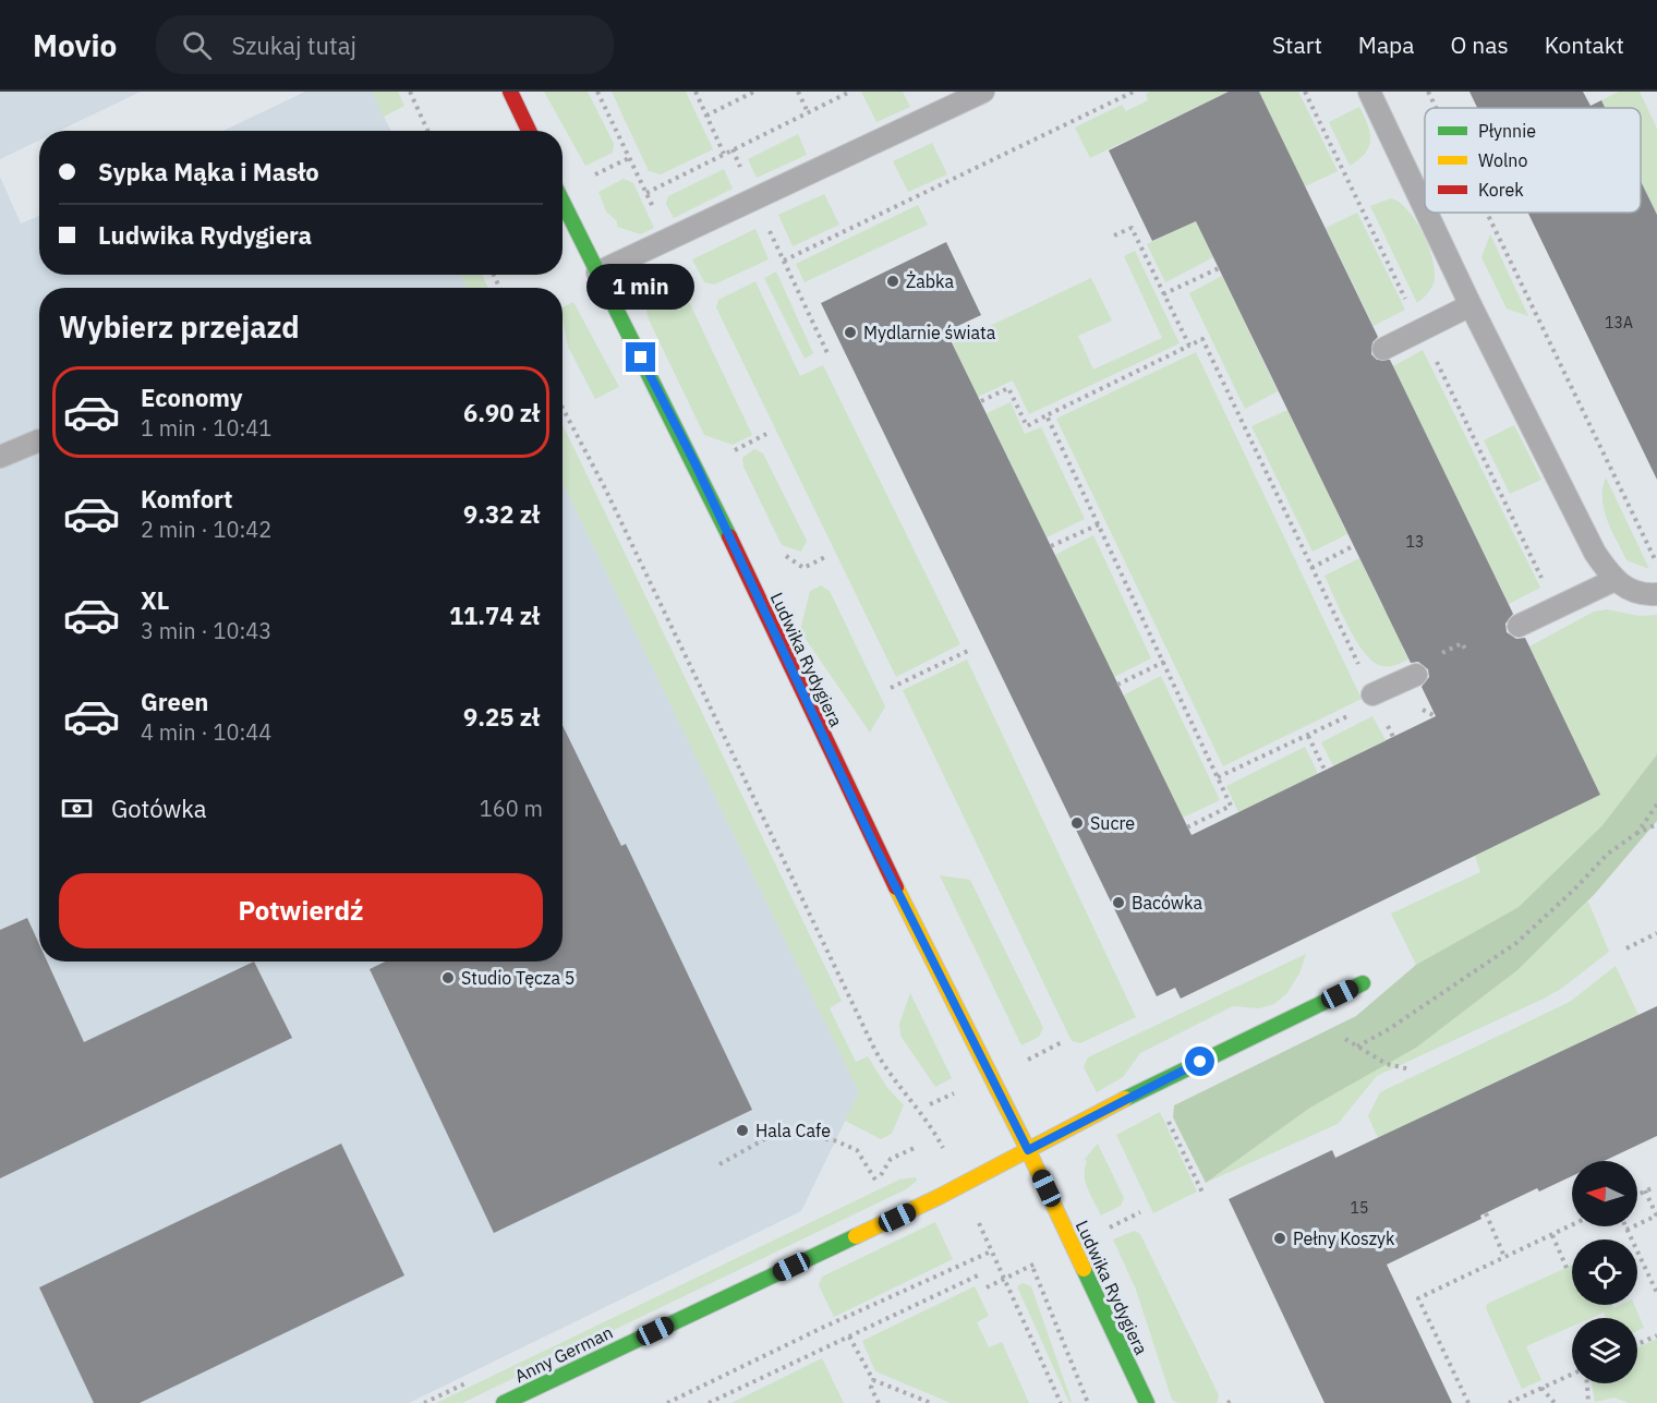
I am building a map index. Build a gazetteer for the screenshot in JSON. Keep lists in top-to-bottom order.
{
  "streets": {
    "street": ["Ludwika Rydygiera", "Anny German"]
  },
  "crossings": [
    ["Ludwika Rydygiera", "Anny German"]
  ],
  "places": [
    "Żabka",
    "Mydlarnie świata",
    "Sucre",
    "Bacówka",
    "Studio Tęcza 5",
    "Hala Cafe",
    "Pełny Koszyk"
  ],
  "house_numbers": ["13A", "13", "15"],
  "legend": ["Płynnie", "Wolno", "Korek"],
  "north": "left",
  "page": {
    "header": "Movio",
    "search": "Szukaj tutaj",
    "nav": [
      "Start",
      "Mapa",
      "O nas",
      "Kontakt"
    ],
    "banner": ["Sypka Mąka i Masło", "Ludwika Rydygiera"],
    "bubble": "1 min",
    "heading": "Wybierz przejazd",
    "list": [
      {
        "name": "Economy",
        "note": "1 min · 10:41",
        "value": "6.90 zł"
      },
      {
        "name": "Komfort",
        "note": "2 min · 10:42",
        "value": "9.32 zł"
      },
      {
        "name": "XL",
        "note": "3 min · 10:43",
        "value": "11.74 zł"
      },
      {
        "name": "Green",
        "note": "4 min · 10:44",
        "value": "9.25 zł"
      }
    ],
    "pay": ["Gotówka", "160 m"],
    "buttons": "Potwierdź"
  }
}
